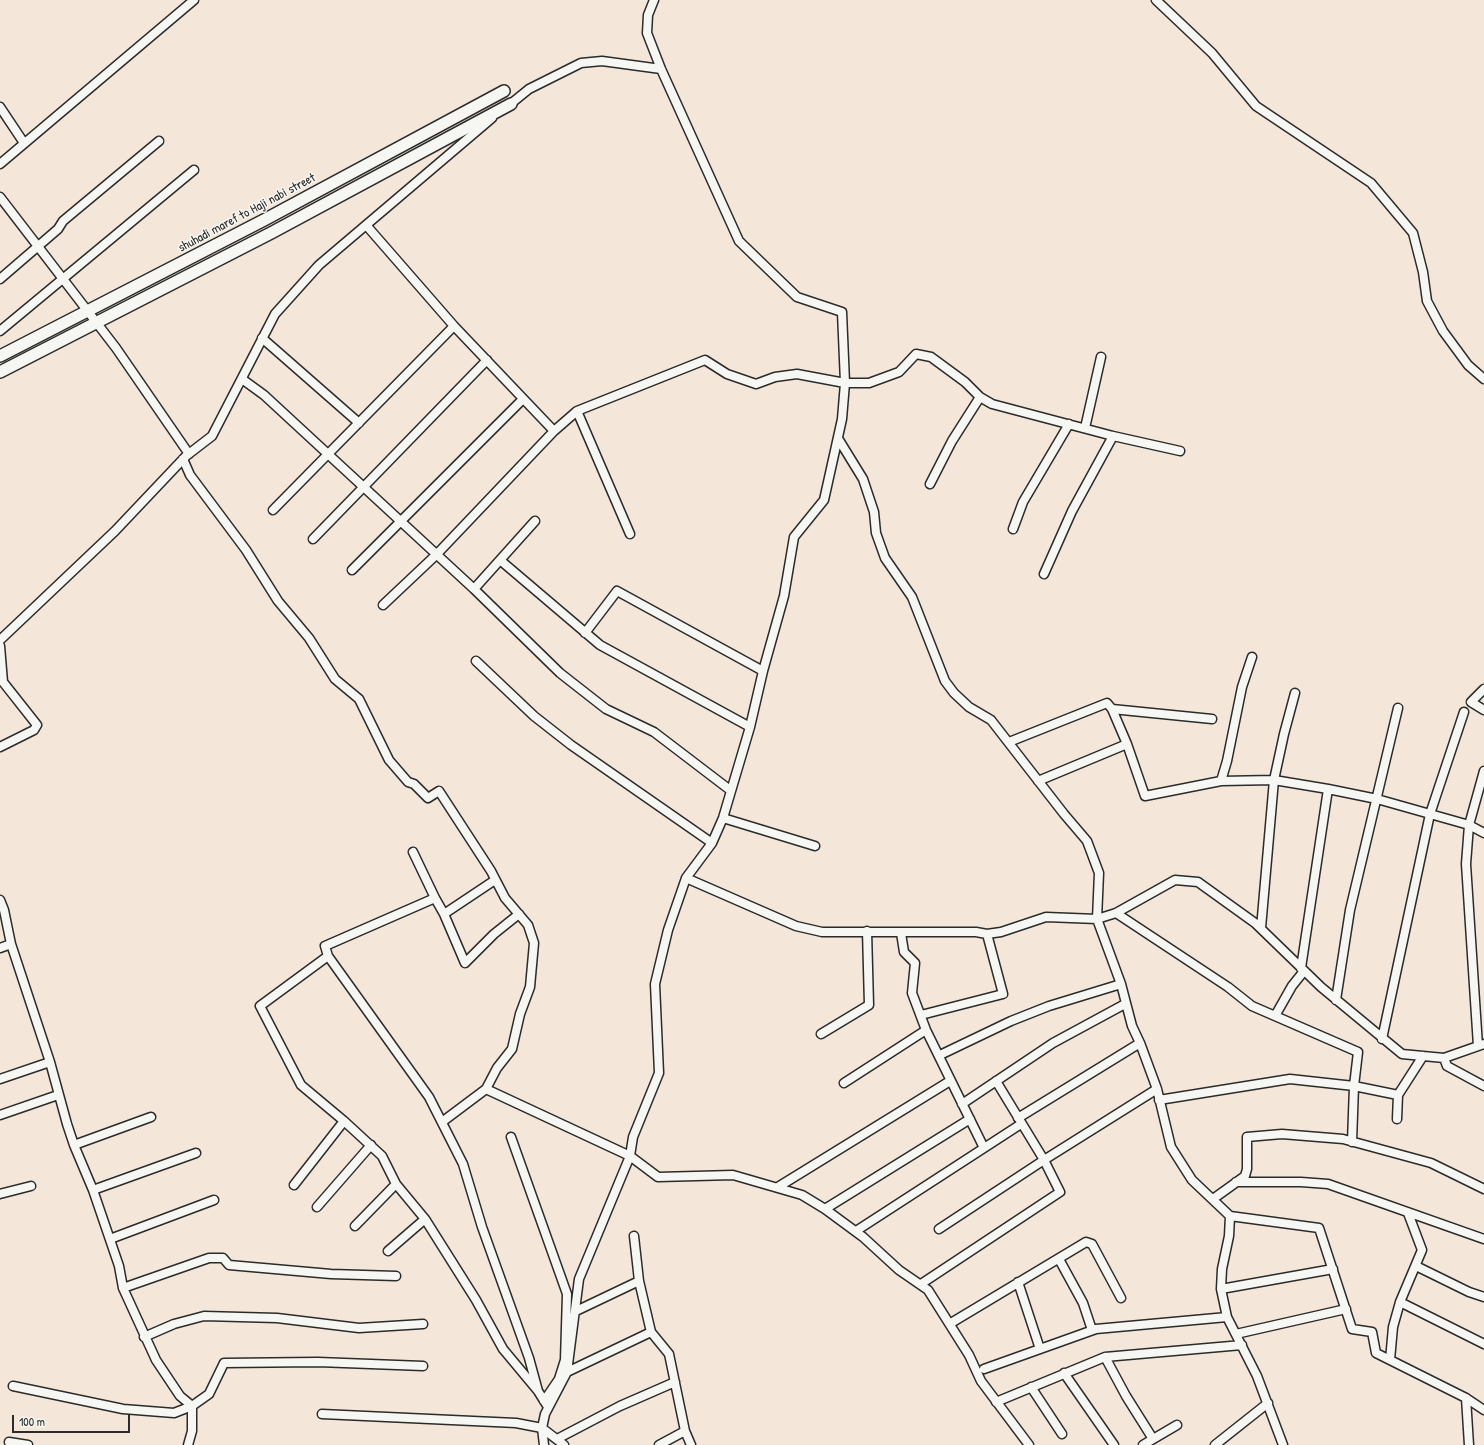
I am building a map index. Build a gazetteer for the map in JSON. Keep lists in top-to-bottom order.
{
  "streets": {
    "main road": ["shuhadi maref to Haji nabi street"]
  },
  "scale_bar": "100 m"
}
